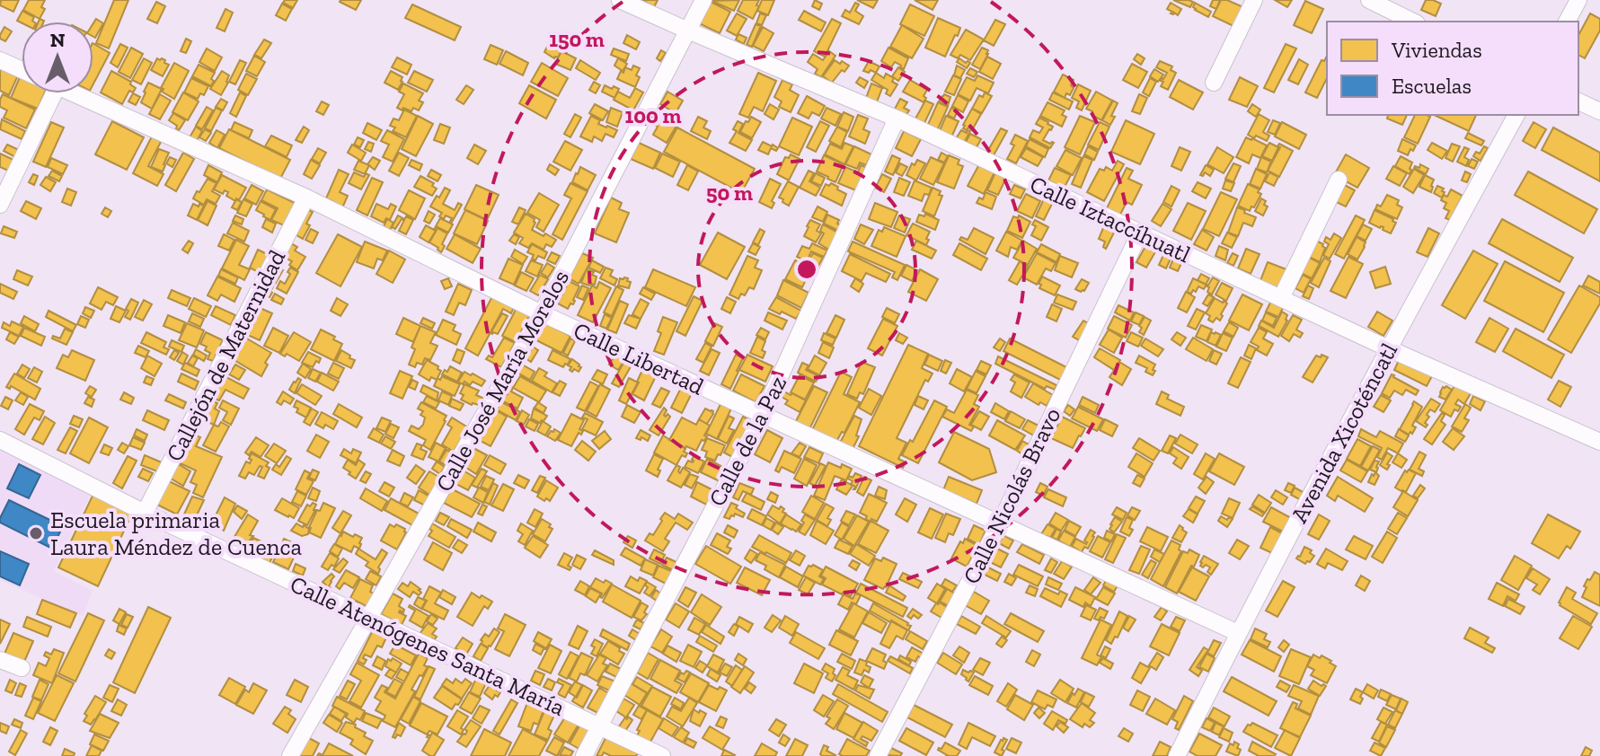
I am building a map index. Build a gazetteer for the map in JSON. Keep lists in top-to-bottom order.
{
  "streets": {
    "street": [
      "Calle Iztaccíhuatl",
      "Callejón de Maternidad",
      "Calle Libertad",
      "Calle José María Morelos",
      "Avenida Xicoténcatl",
      "Calle de la Paz",
      "Calle Nicolás Bravo",
      "Calle Atenógenes Santa María"
    ]
  },
  "crossings": [
    ["Calle Iztaccíhuatl", "Calle José María Morelos"],
    ["Calle Iztaccíhuatl", "Avenida Xicoténcatl"],
    ["Calle Iztaccíhuatl", "Calle de la Paz"],
    ["Calle Iztaccíhuatl", "Calle Nicolás Bravo"],
    ["Callejón de Maternidad", "Calle Libertad"],
    ["Callejón de Maternidad", "Calle Atenógenes Santa María"],
    ["Calle Libertad", "Calle José María Morelos"],
    ["Calle Libertad", "Avenida Xicoténcatl"],
    ["Calle Libertad", "Calle de la Paz"],
    ["Calle Libertad", "Calle Nicolás Bravo"],
    ["Calle José María Morelos", "Calle Atenógenes Santa María"],
    ["Calle de la Paz", "Calle Atenógenes Santa María"]
  ],
  "places": ["Escuela primaria Laura Méndez de Cuenca"],
  "legend": ["Viviendas", "Escuelas"],
  "north": "top",
  "rings": ["150 m", "100 m", "50 m"]
}
